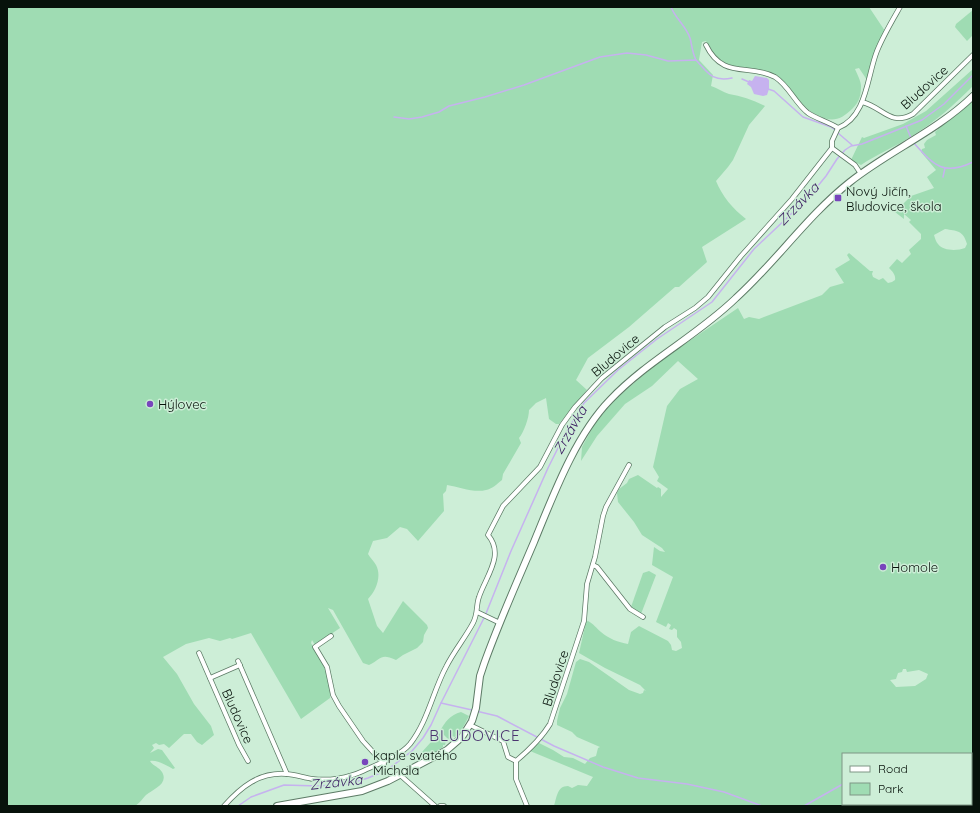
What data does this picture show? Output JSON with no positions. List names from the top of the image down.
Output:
{
  "streets": {
    "street": ["Bludovice"]
  },
  "districts": ["BLUDOVICE"],
  "water": ["Zrzávka"],
  "places": {
    "transit": ["Nový Jičín, Bludovice, škola"],
    "other": ["Hýlovec", "Homole", "kaple svatého Michala"]
  },
  "legend": ["Road", "Park"]
}
